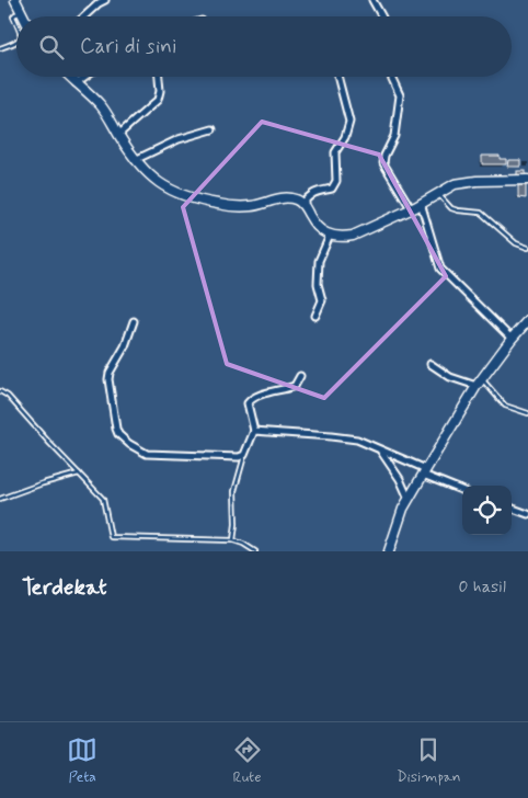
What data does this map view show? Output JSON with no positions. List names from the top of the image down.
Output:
{
  "page": {
    "search": "Cari di sini",
    "heading": ["Terdekat", "0 hasil"],
    "nav": ["Peta", "Rute", "Disimpan"]
  }
}
